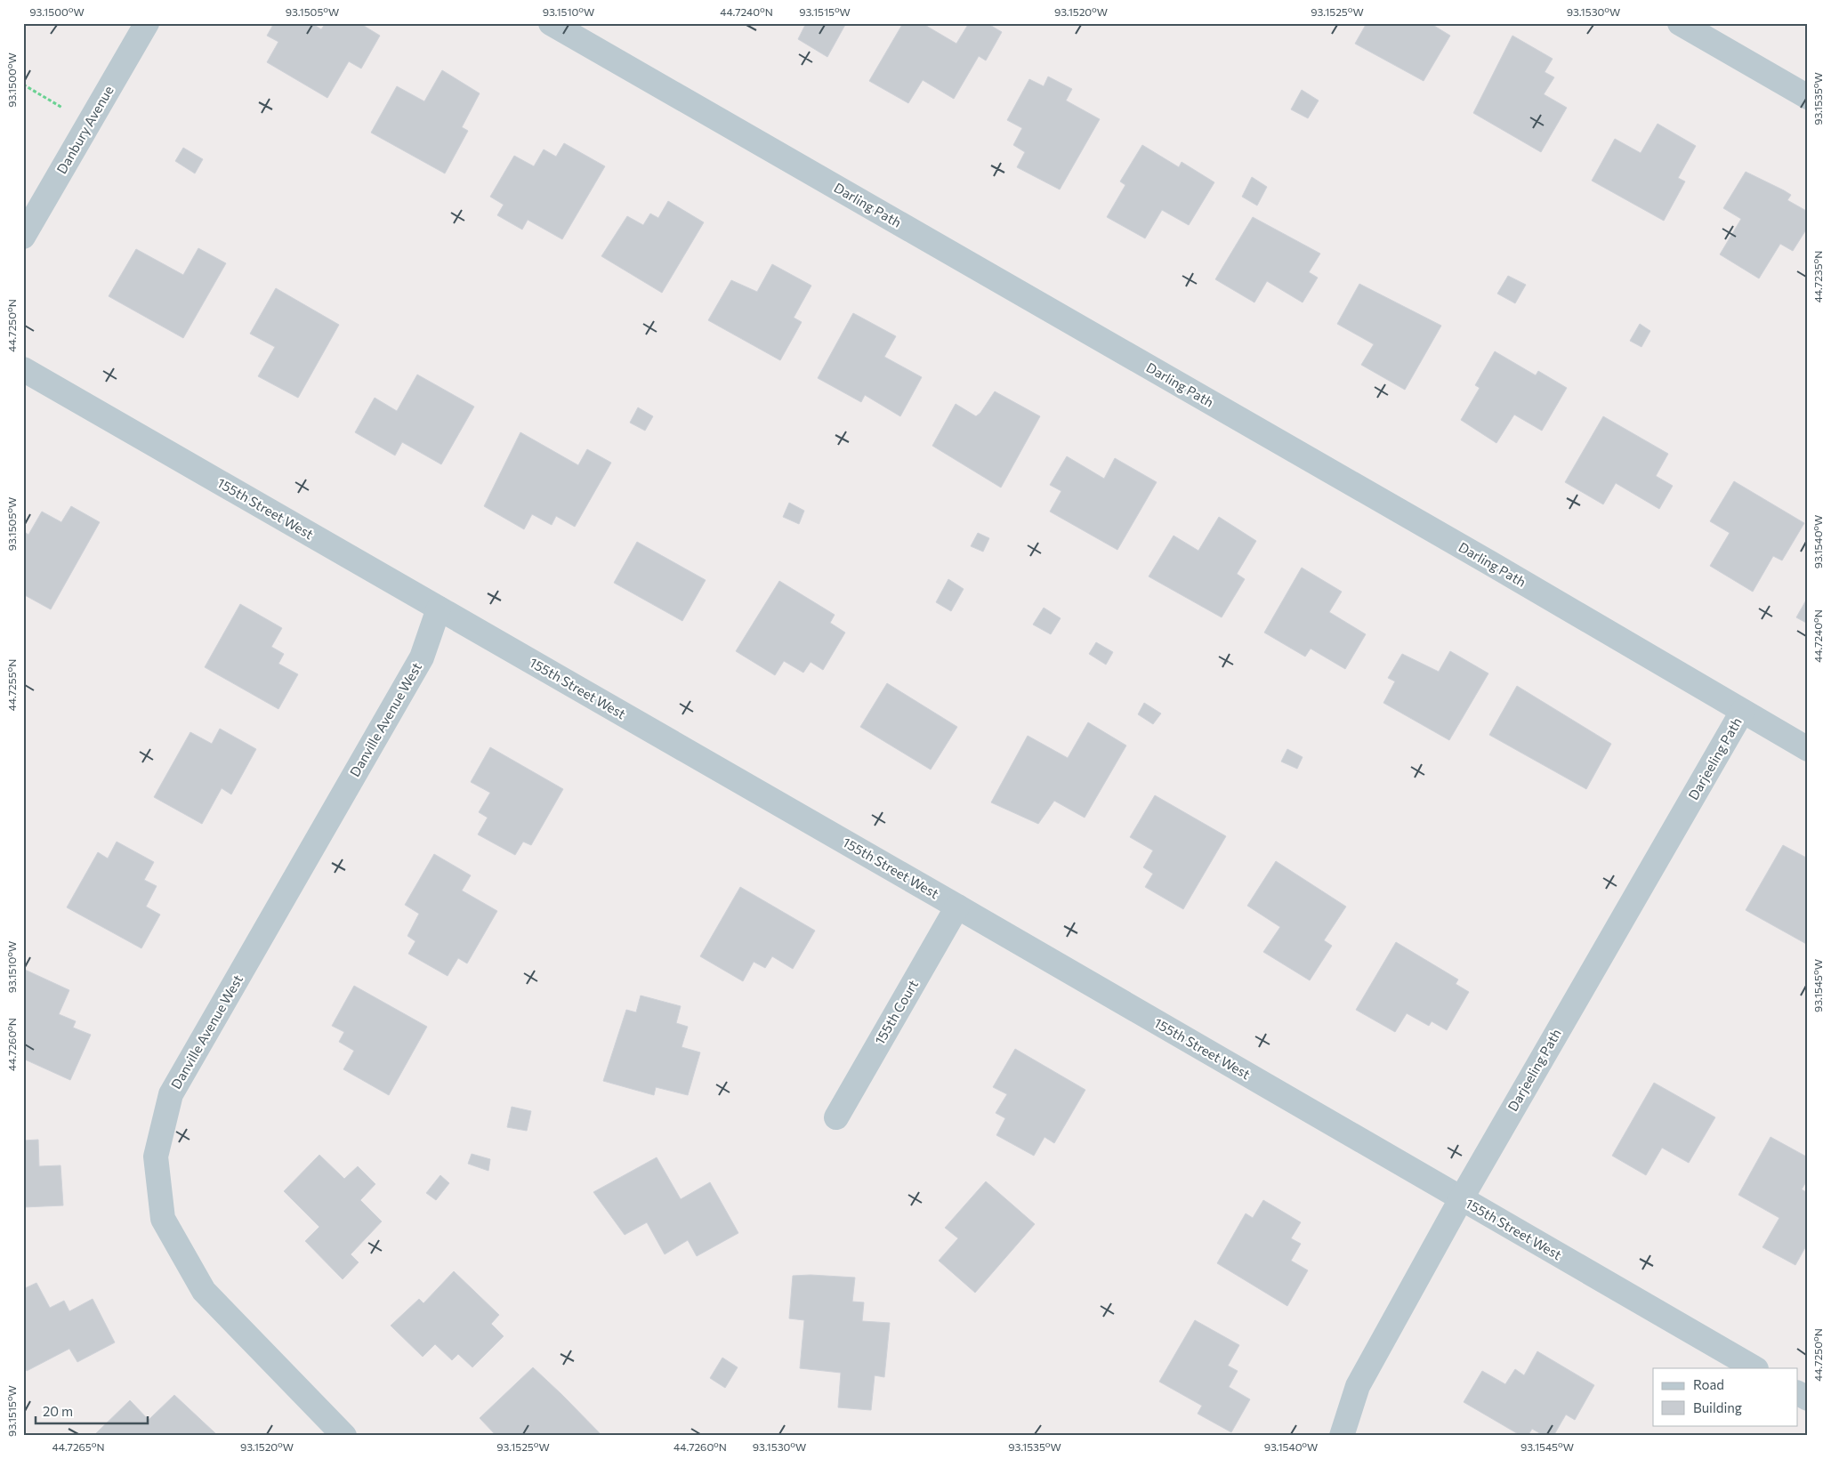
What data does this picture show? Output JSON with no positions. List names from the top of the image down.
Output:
{
  "streets": {
    "street": [
      "Danbury Avenue",
      "Darling Path",
      "155th Street West",
      "Danville Avenue West",
      "Darjeeling Path",
      "155th Court"
    ]
  },
  "crossings": [
    ["Darling Path", "Darjeeling Path"],
    ["155th Street West", "Danville Avenue West"],
    ["155th Street West", "Darjeeling Path"],
    ["155th Street West", "155th Court"]
  ],
  "legend": ["Road", "Building"],
  "scale_bar": "20 m",
  "coordinates": [
    "93.1500°W",
    "93.1505°W",
    "93.1510°W",
    "44.7240°N",
    "93.1515°W",
    "93.1520°W",
    "93.1525°W",
    "93.1530°W",
    "93.1535°W",
    "44.7235°N",
    "44.7250°N",
    "93.1540°W",
    "44.7255°N",
    "93.1545°W",
    "44.7260°N",
    "44.7265°N"
  ]
}
